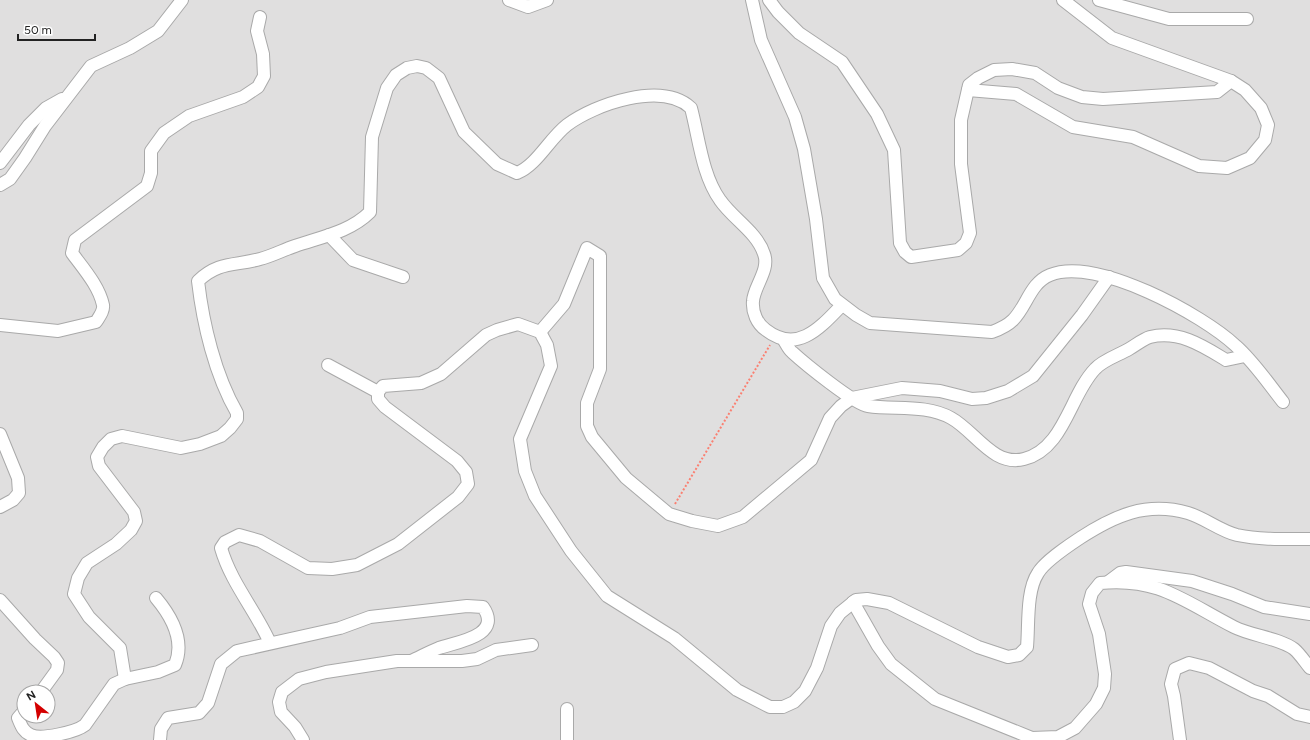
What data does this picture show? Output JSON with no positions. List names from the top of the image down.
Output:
{
  "scale_bar": "50 m",
  "north": "top left"
}
